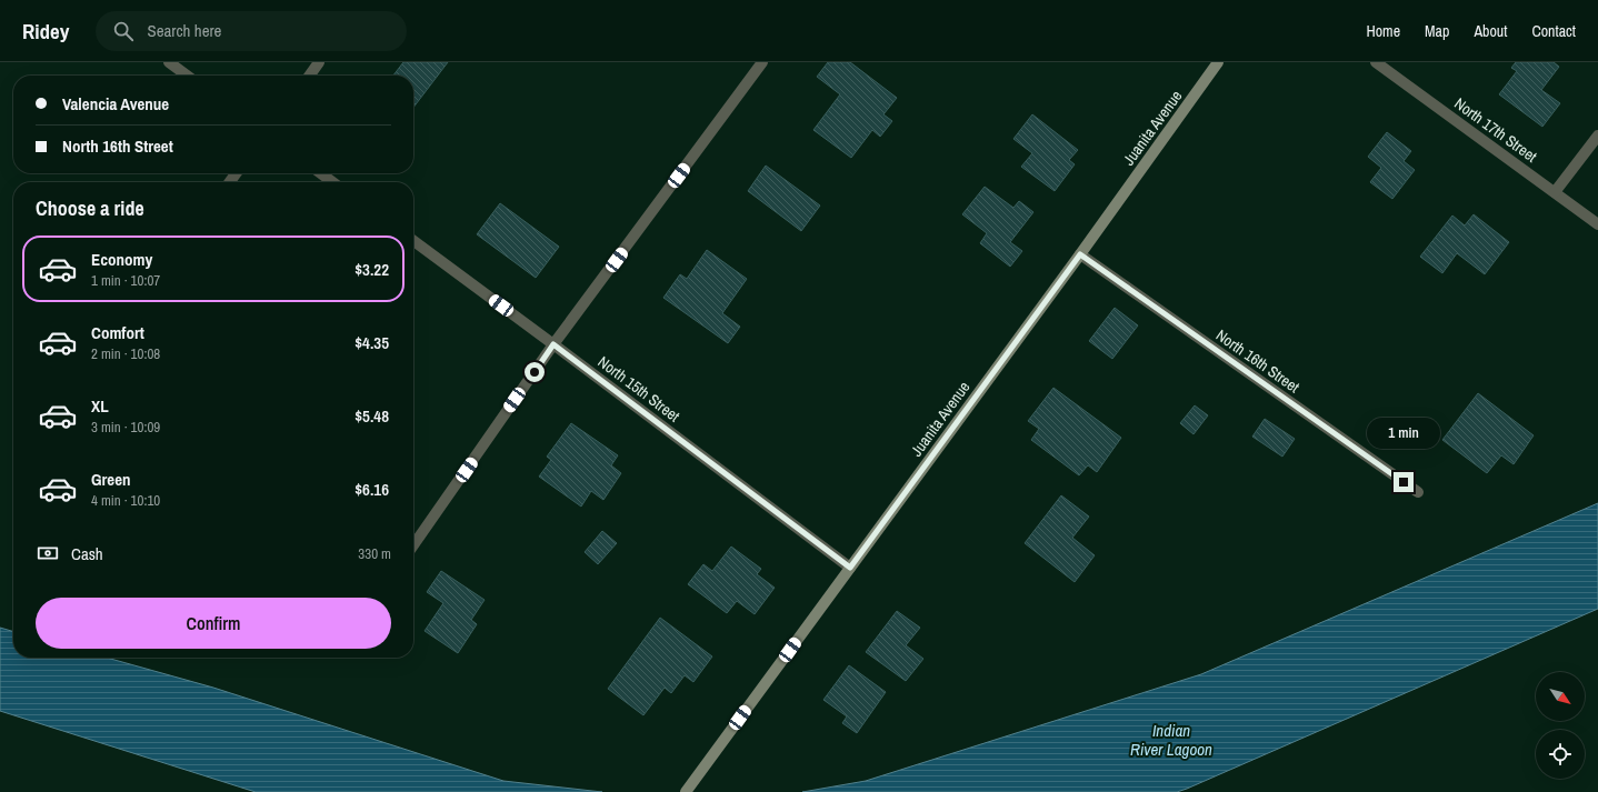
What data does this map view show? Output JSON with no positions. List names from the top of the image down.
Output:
{
  "streets": {
    "street": [
      "Juanita Avenue",
      "North 17th Street",
      "North 16th Street",
      "North 15th Street"
    ]
  },
  "crossings": [
    ["Juanita Avenue", "North 16th Street"],
    ["Juanita Avenue", "North 15th Street"]
  ],
  "water": ["Indian River Lagoon"],
  "north": "bottom right",
  "page": {
    "header": "Ridey",
    "search": "Search here",
    "nav": [
      "Home",
      "Map",
      "About",
      "Contact"
    ],
    "banner": ["Valencia Avenue", "North 16th Street"],
    "heading": "Choose a ride",
    "list": [
      {
        "name": "Economy",
        "note": "1 min · 10:07",
        "value": "$3.22"
      },
      {
        "name": "Comfort",
        "note": "2 min · 10:08",
        "value": "$4.35"
      },
      {
        "name": "XL",
        "note": "3 min · 10:09",
        "value": "$5.48"
      },
      {
        "name": "Green",
        "note": "4 min · 10:10",
        "value": "$6.16"
      }
    ],
    "bubble": "1 min",
    "pay": ["Cash", "330 m"],
    "buttons": "Confirm"
  }
}
